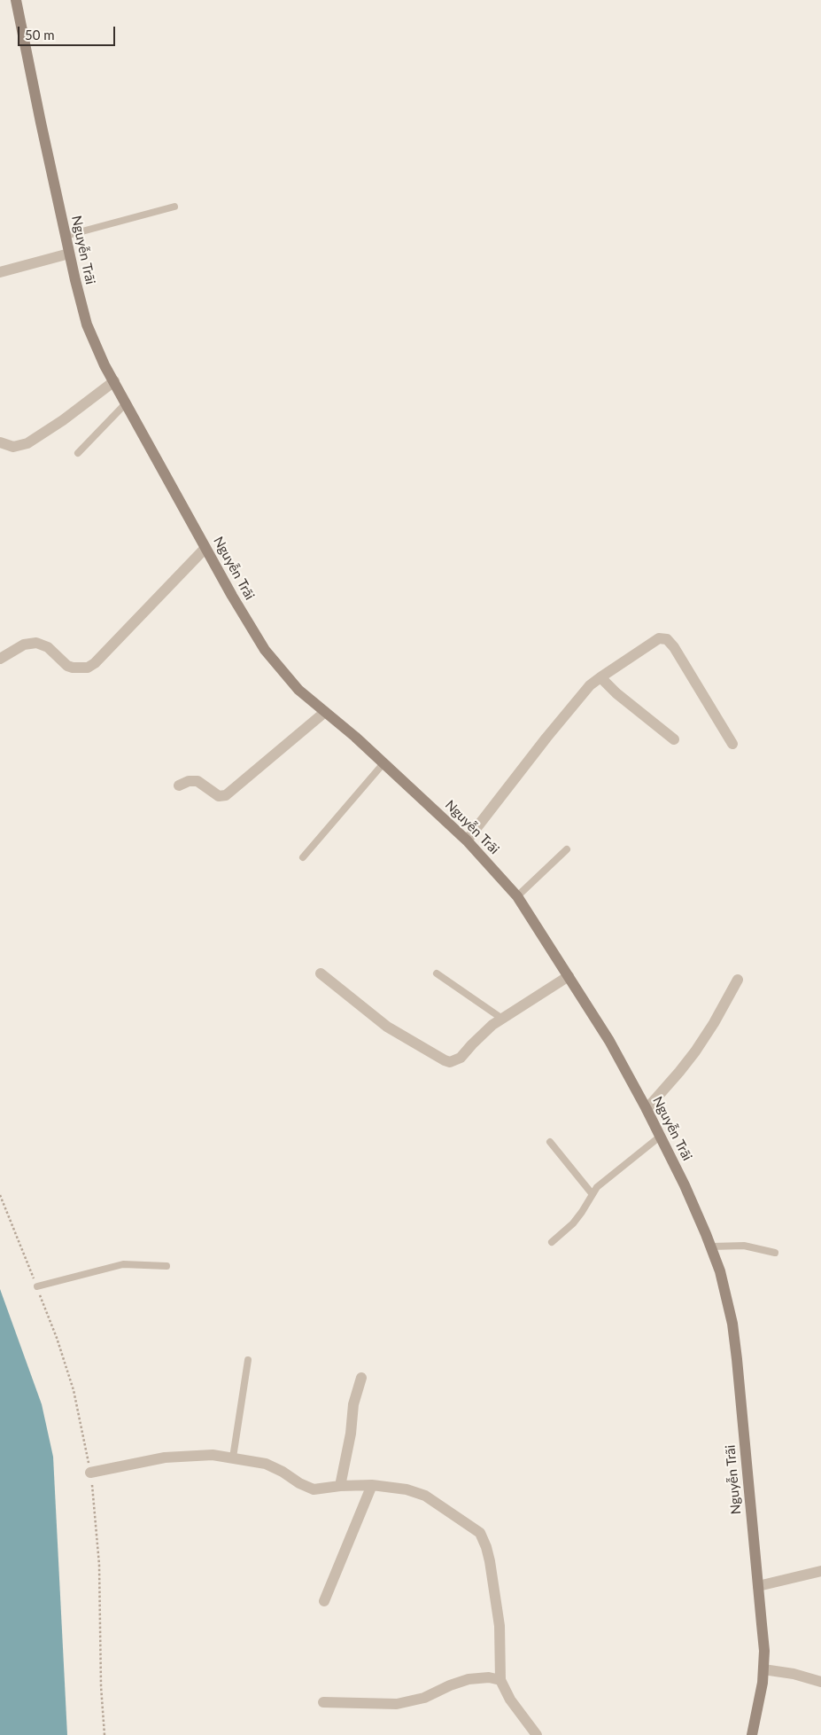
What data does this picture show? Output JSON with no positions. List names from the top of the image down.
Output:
{
  "streets": {
    "main road": ["Nguyễn Trãi"]
  },
  "scale_bar": "50 m"
}
